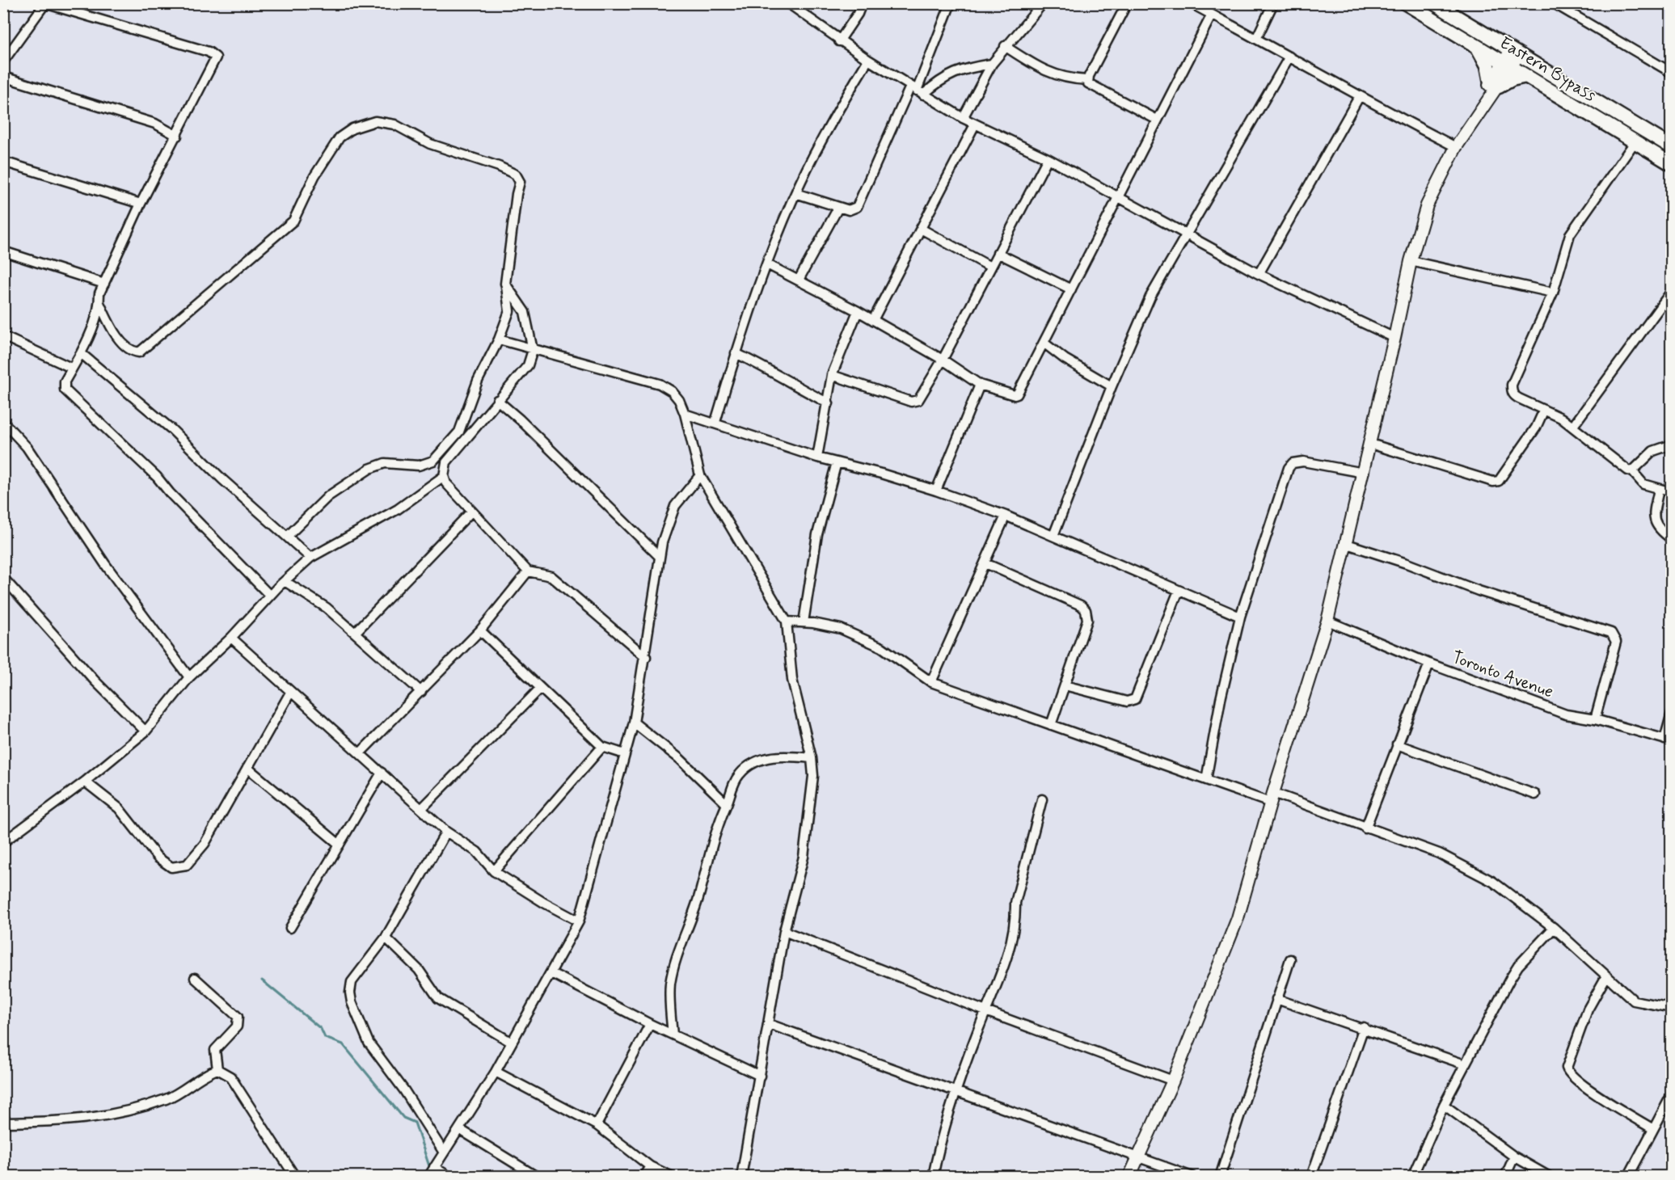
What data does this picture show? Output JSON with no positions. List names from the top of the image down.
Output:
{
  "streets": {
    "main road": ["Eastern Bypass"],
    "street": ["Toronto Avenue"]
  }
}
